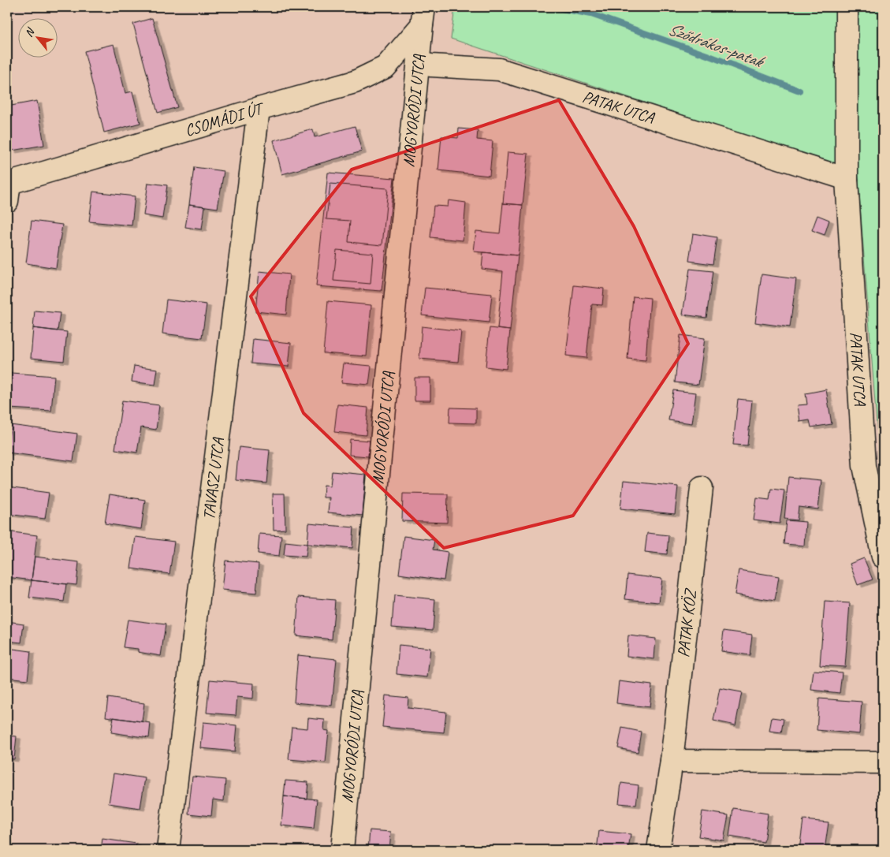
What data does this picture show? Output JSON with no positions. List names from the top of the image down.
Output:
{
  "streets": {
    "street": [
      "PATAK UTCA",
      "MOGYORÓDI UTCA",
      "CSOMÁDI ÚT",
      "TAVASZ UTCA",
      "PATAK KÖZ"
    ]
  },
  "crossings": [
    ["PATAK UTCA", "MOGYORÓDI UTCA"],
    ["PATAK UTCA", "CSOMÁDI ÚT"],
    ["MOGYORÓDI UTCA", "CSOMÁDI ÚT"],
    ["CSOMÁDI ÚT", "TAVASZ UTCA"]
  ],
  "water": ["Sződrákos-patak"],
  "north": "top left"
}
